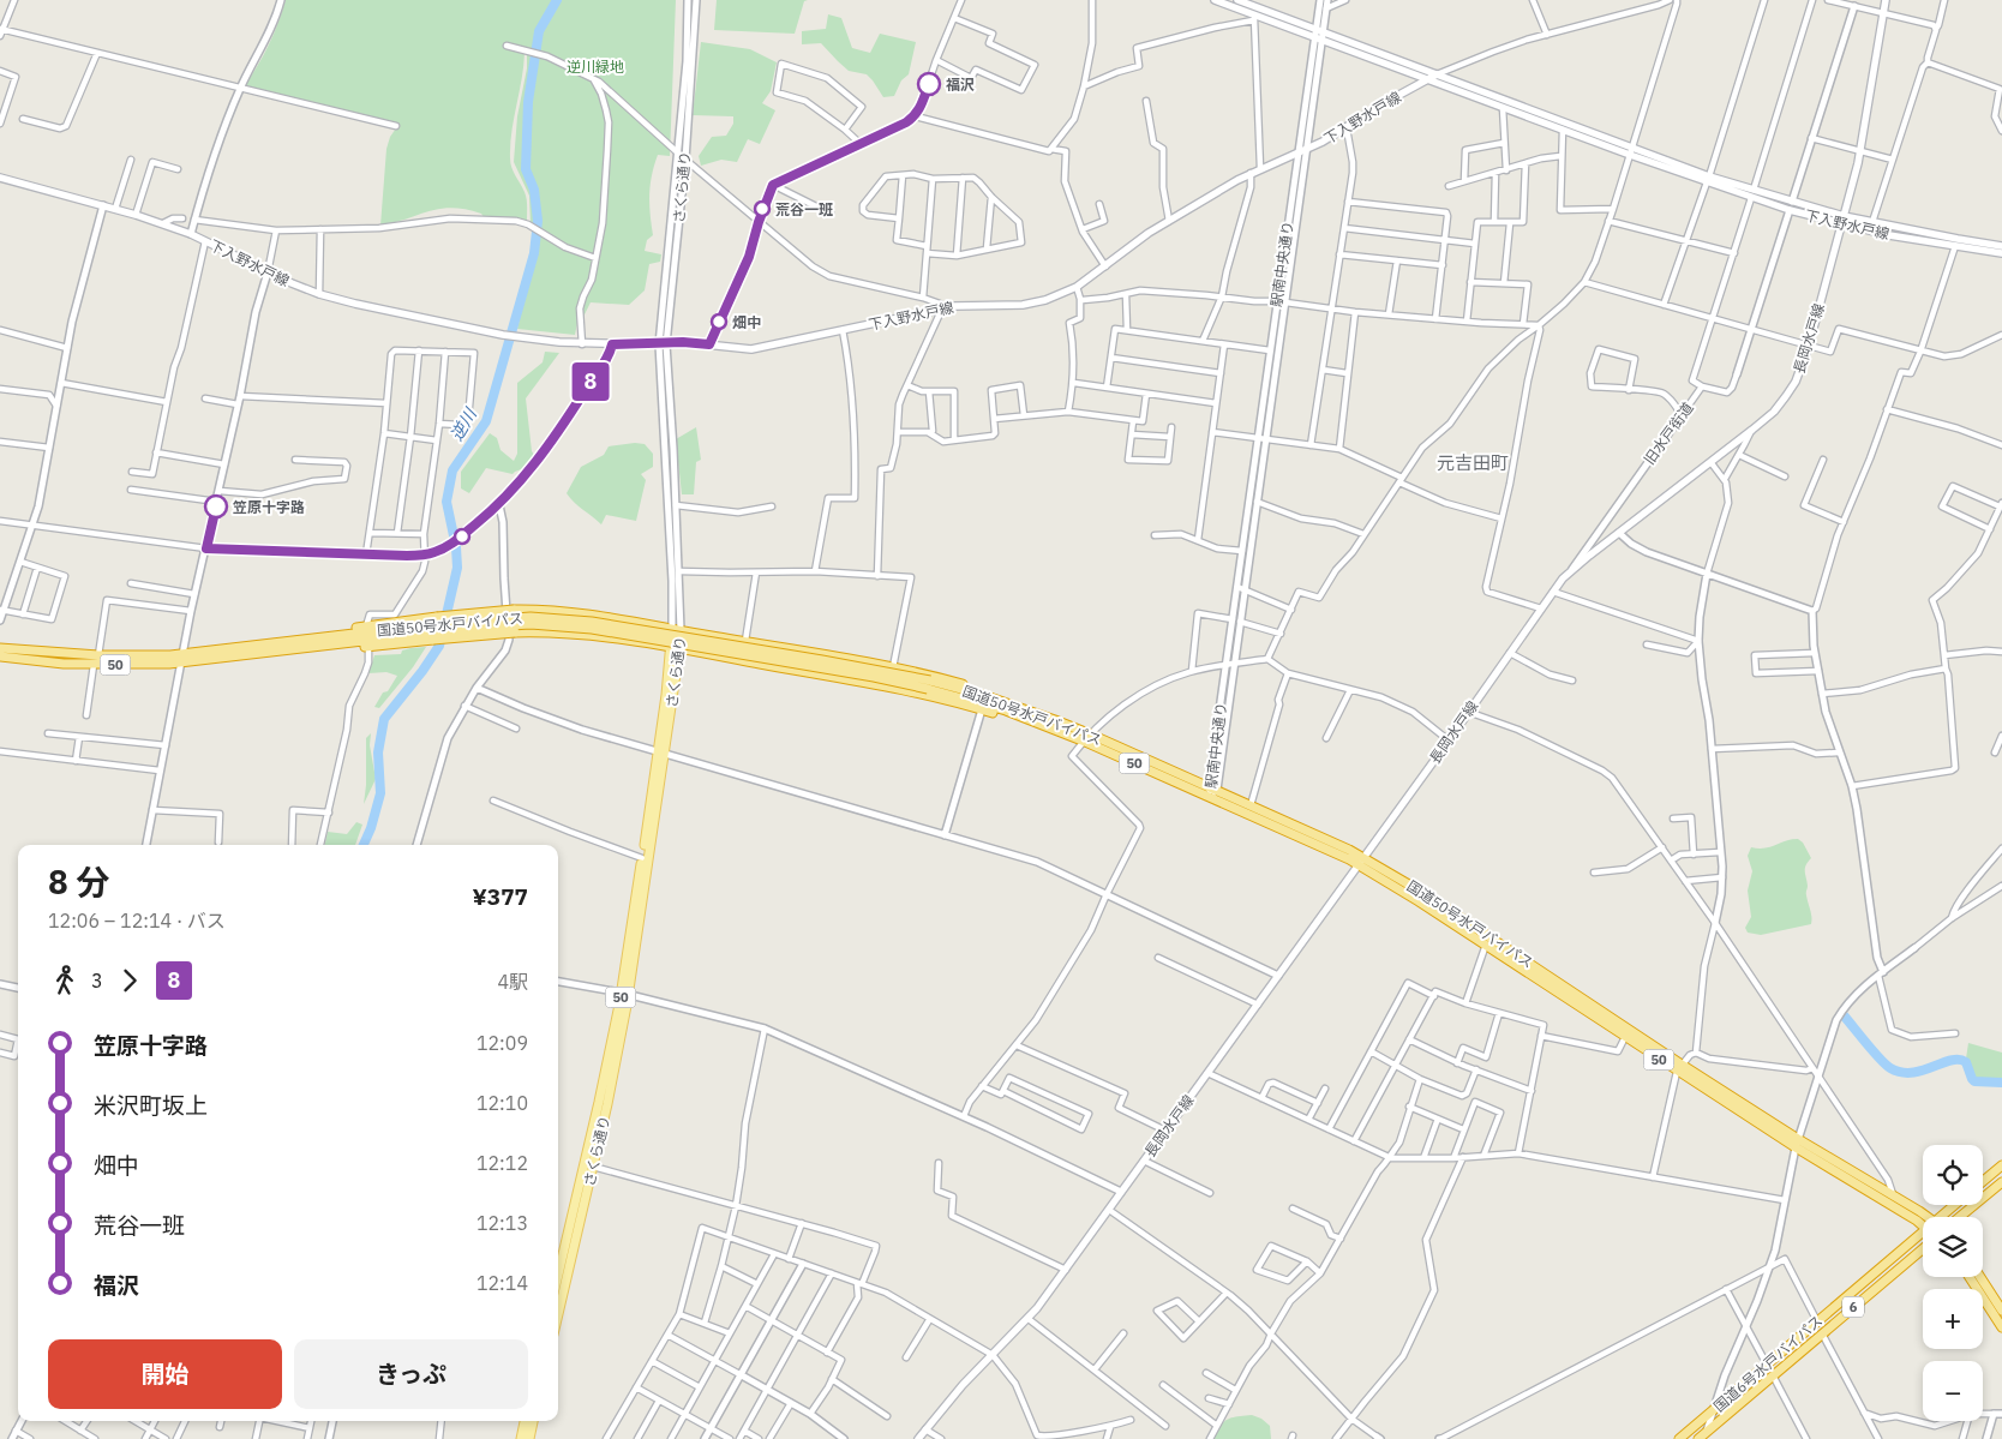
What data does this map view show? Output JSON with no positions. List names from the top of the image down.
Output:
{
  "streets": {
    "highway": [
      "国道50号水戸バイパス",
      "50",
      "6",
      "国道6号水戸バイパス"
    ],
    "main road": ["下入野水戸線", "さくら通り", "長岡水戸線"],
    "street": ["駅南中央通り", "旧水戸街道"]
  },
  "crossings": [
    ["下入野水戸線", "さくら通り"],
    ["下入野水戸線", "駅南中央通り"],
    ["下入野水戸線", "長岡水戸線"],
    ["下入野水戸線", "旧水戸街道"],
    ["駅南中央通り", "国道50号水戸バイパス"],
    ["長岡水戸線", "旧水戸街道"],
    ["長岡水戸線", "国道50号水戸バイパス"]
  ],
  "districts": ["元吉田町"],
  "water": ["逆川"],
  "parks": ["逆川緑地"],
  "places": [
    "福沢",
    "荒谷一班",
    "畑中",
    "笠原十字路"
  ],
  "lines": ["bus line 8"],
  "page": {
    "on_map": "8",
    "heading": ["8 分", "12:06 – 12:14 · バス", "¥377"],
    "legs": ["3", "8", "4駅"],
    "list": [
      {
        "name": "笠原十字路",
        "value": "12:09"
      },
      {
        "name": "米沢町坂上",
        "value": "12:10"
      },
      {
        "name": "畑中",
        "value": "12:12"
      },
      {
        "name": "荒谷一班",
        "value": "12:13"
      },
      {
        "name": "福沢",
        "value": "12:14"
      }
    ],
    "map_buttons": ["+", "−"],
    "buttons": ["開始", "きっぷ"]
  }
}
